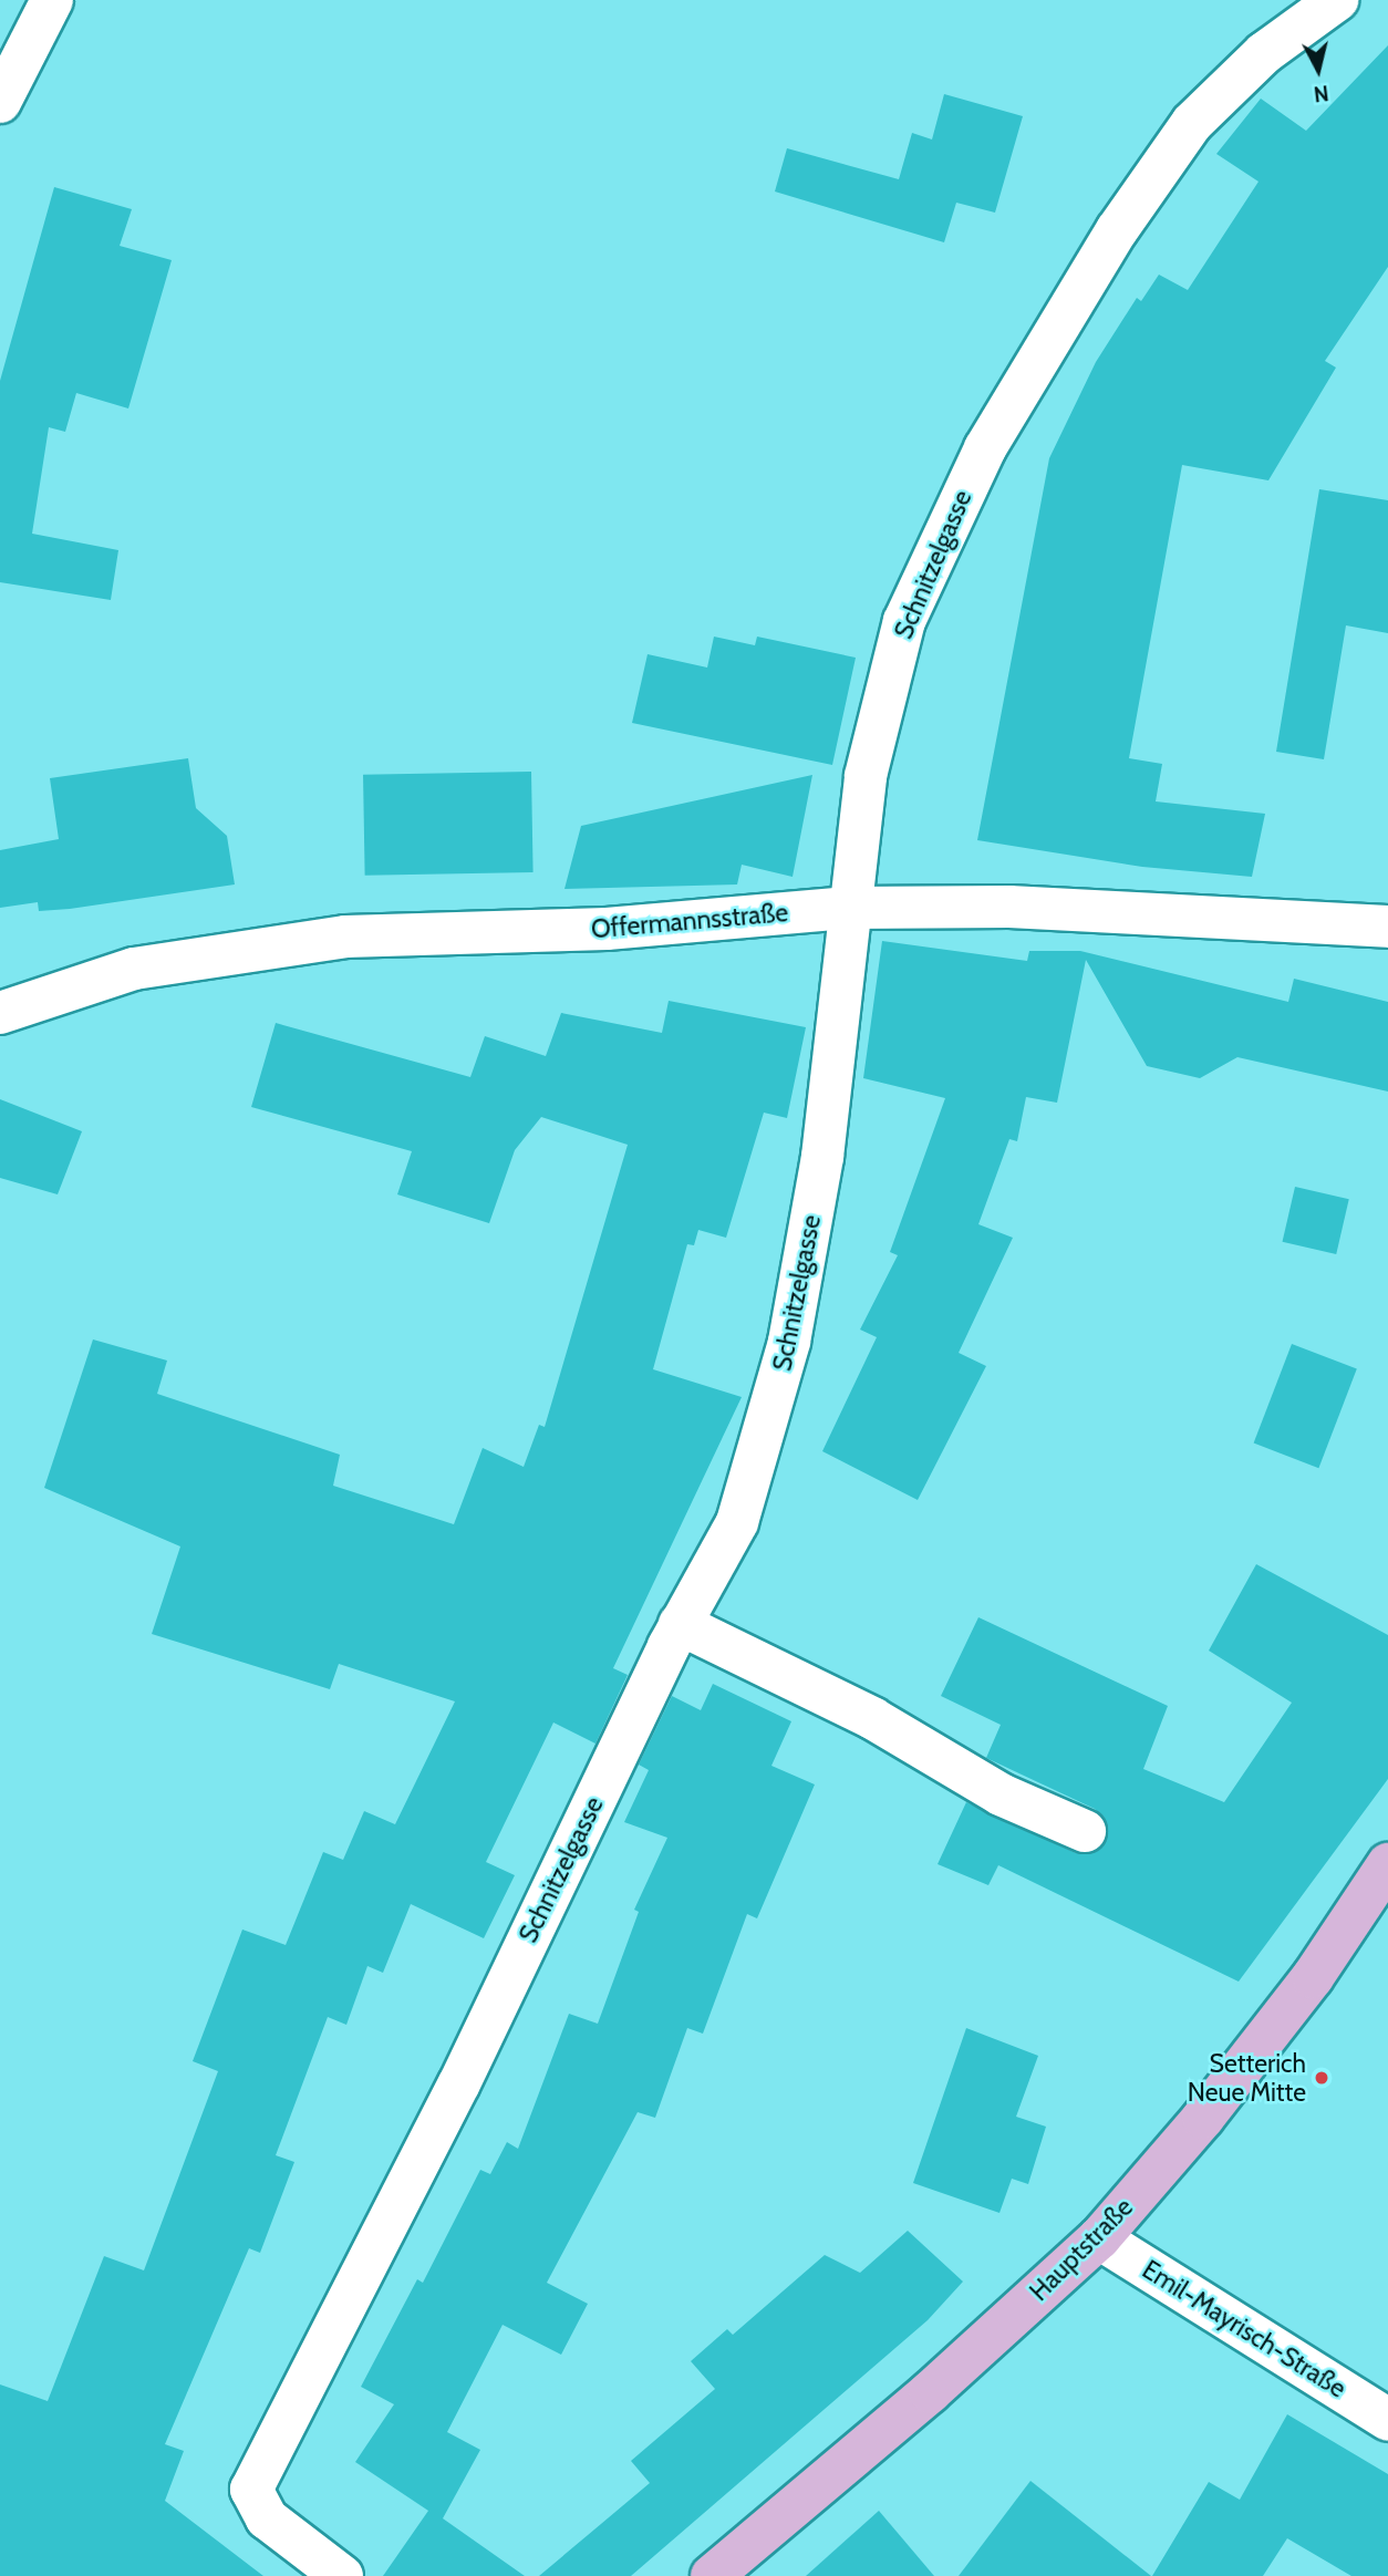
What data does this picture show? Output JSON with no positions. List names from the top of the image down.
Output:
{
  "streets": {
    "main road": ["Hauptstraße"],
    "street": ["Schnitzelgasse", "Offermannsstraße", "Emil-Mayrisch-Straße"]
  },
  "crossings": [
    ["Schnitzelgasse", "Offermannsstraße"],
    ["Hauptstraße", "Emil-Mayrisch-Straße"]
  ],
  "places": ["Setterich Neue Mitte"],
  "north": "bottom"
}
